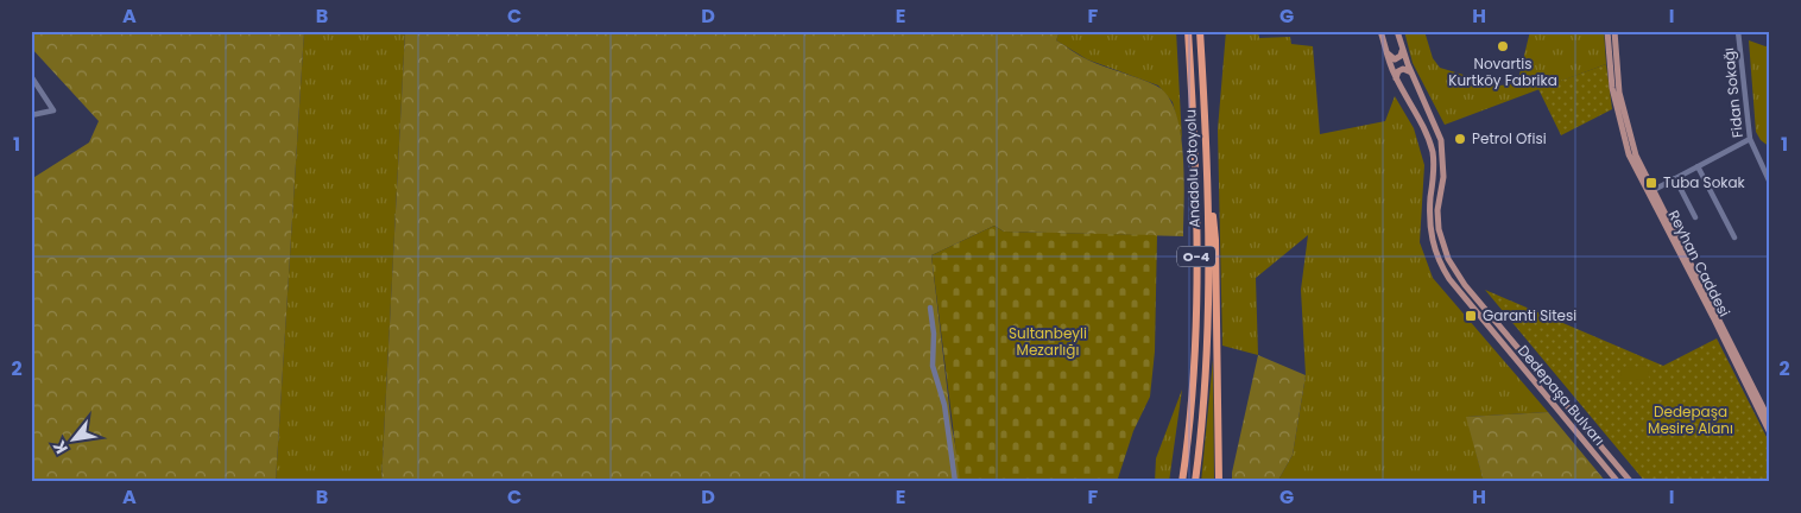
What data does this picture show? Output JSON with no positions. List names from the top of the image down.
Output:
{
  "streets": {
    "highway": ["Anadolu Otoyolu", "O-4"],
    "main road": ["Reyhan Caddesi", "Dedepaşa Bulvarı"],
    "street": ["Fidan Sokağı"]
  },
  "parks": ["Sultanbeyli Mezarlığı", "Dedepaşa Mesire Alanı"],
  "places": {
    "other": ["Novartis Kurtköy Fabrika", "Petrol Ofisi"],
    "transit": ["Tuba Sokak", "Garanti Sitesi"]
  },
  "north": "bottom left",
  "grid": {
    "columns": [
      "A",
      "B",
      "C",
      "D",
      "E",
      "F",
      "G",
      "H",
      "I"
    ],
    "rows": ["1", "2"]
  }
}
